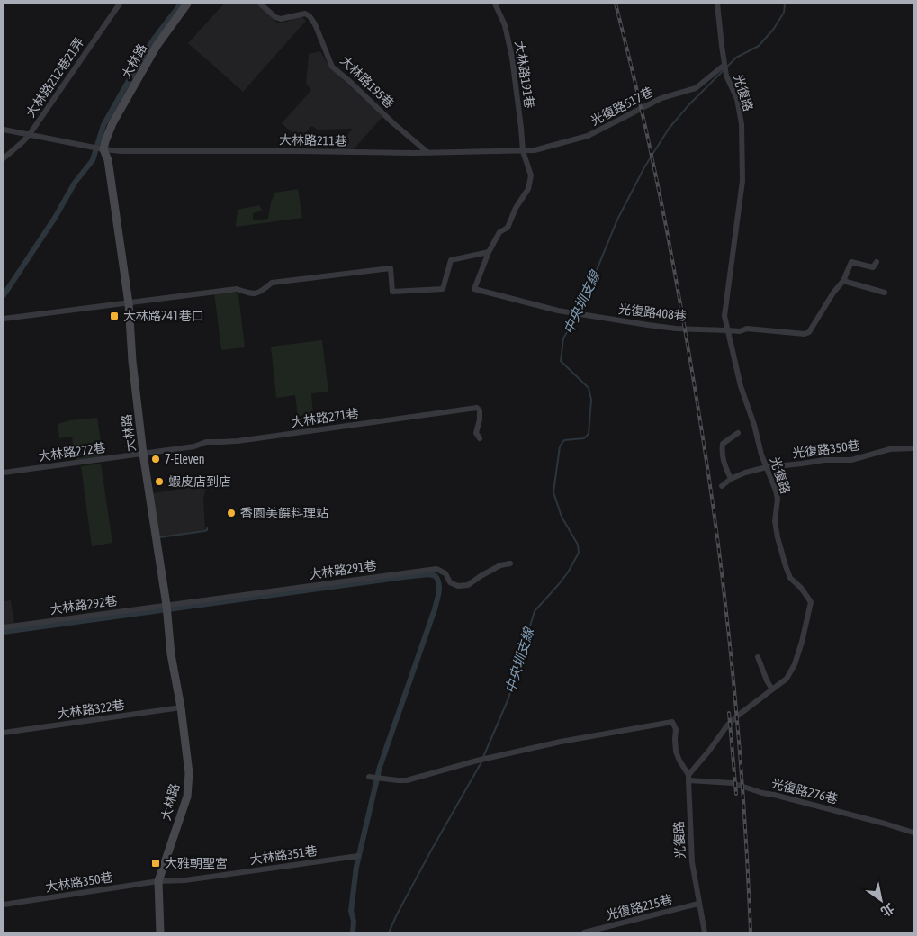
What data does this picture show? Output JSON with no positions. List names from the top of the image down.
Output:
{
  "streets": {
    "street": [
      "大林路",
      "大林路191巷",
      "大林路212巷21弄",
      "大林路195巷",
      "光復路",
      "光復路517巷",
      "大林路211巷",
      "光復路408巷",
      "大林路271巷",
      "光復路350巷",
      "大林路272巷",
      "大林路291巷",
      "大林路292巷",
      "大林路322巷",
      "光復路276巷",
      "大林路351巷",
      "大林路350巷",
      "光復路215巷"
    ]
  },
  "crossings": [
    ["大林路", "大林路211巷"],
    ["大林路", "大林路271巷"],
    ["大林路", "大林路272巷"],
    ["大林路", "大林路291巷"],
    ["大林路", "大林路292巷"],
    ["大林路", "大林路322巷"],
    ["大林路", "大林路351巷"],
    ["大林路", "大林路350巷"],
    ["大林路191巷", "光復路517巷"],
    ["大林路191巷", "大林路211巷"],
    ["大林路191巷", "光復路408巷"],
    ["大林路212巷21弄", "大林路211巷"],
    ["大林路195巷", "大林路211巷"],
    ["光復路", "光復路517巷"],
    ["光復路", "光復路408巷"],
    ["光復路", "光復路350巷"],
    ["光復路", "光復路276巷"],
    ["光復路", "光復路215巷"],
    ["光復路517巷", "大林路211巷"],
    ["大林路271巷", "大林路272巷"],
    ["大林路291巷", "大林路292巷"],
    ["大林路351巷", "大林路350巷"]
  ],
  "water": ["中央圳支線"],
  "places": {
    "transit": ["大林路241巷口", "大雅朝聖宮"],
    "other": ["7-Eleven", "蝦皮店到店", "香園美饌料理站"]
  },
  "north": "bottom right"
}
